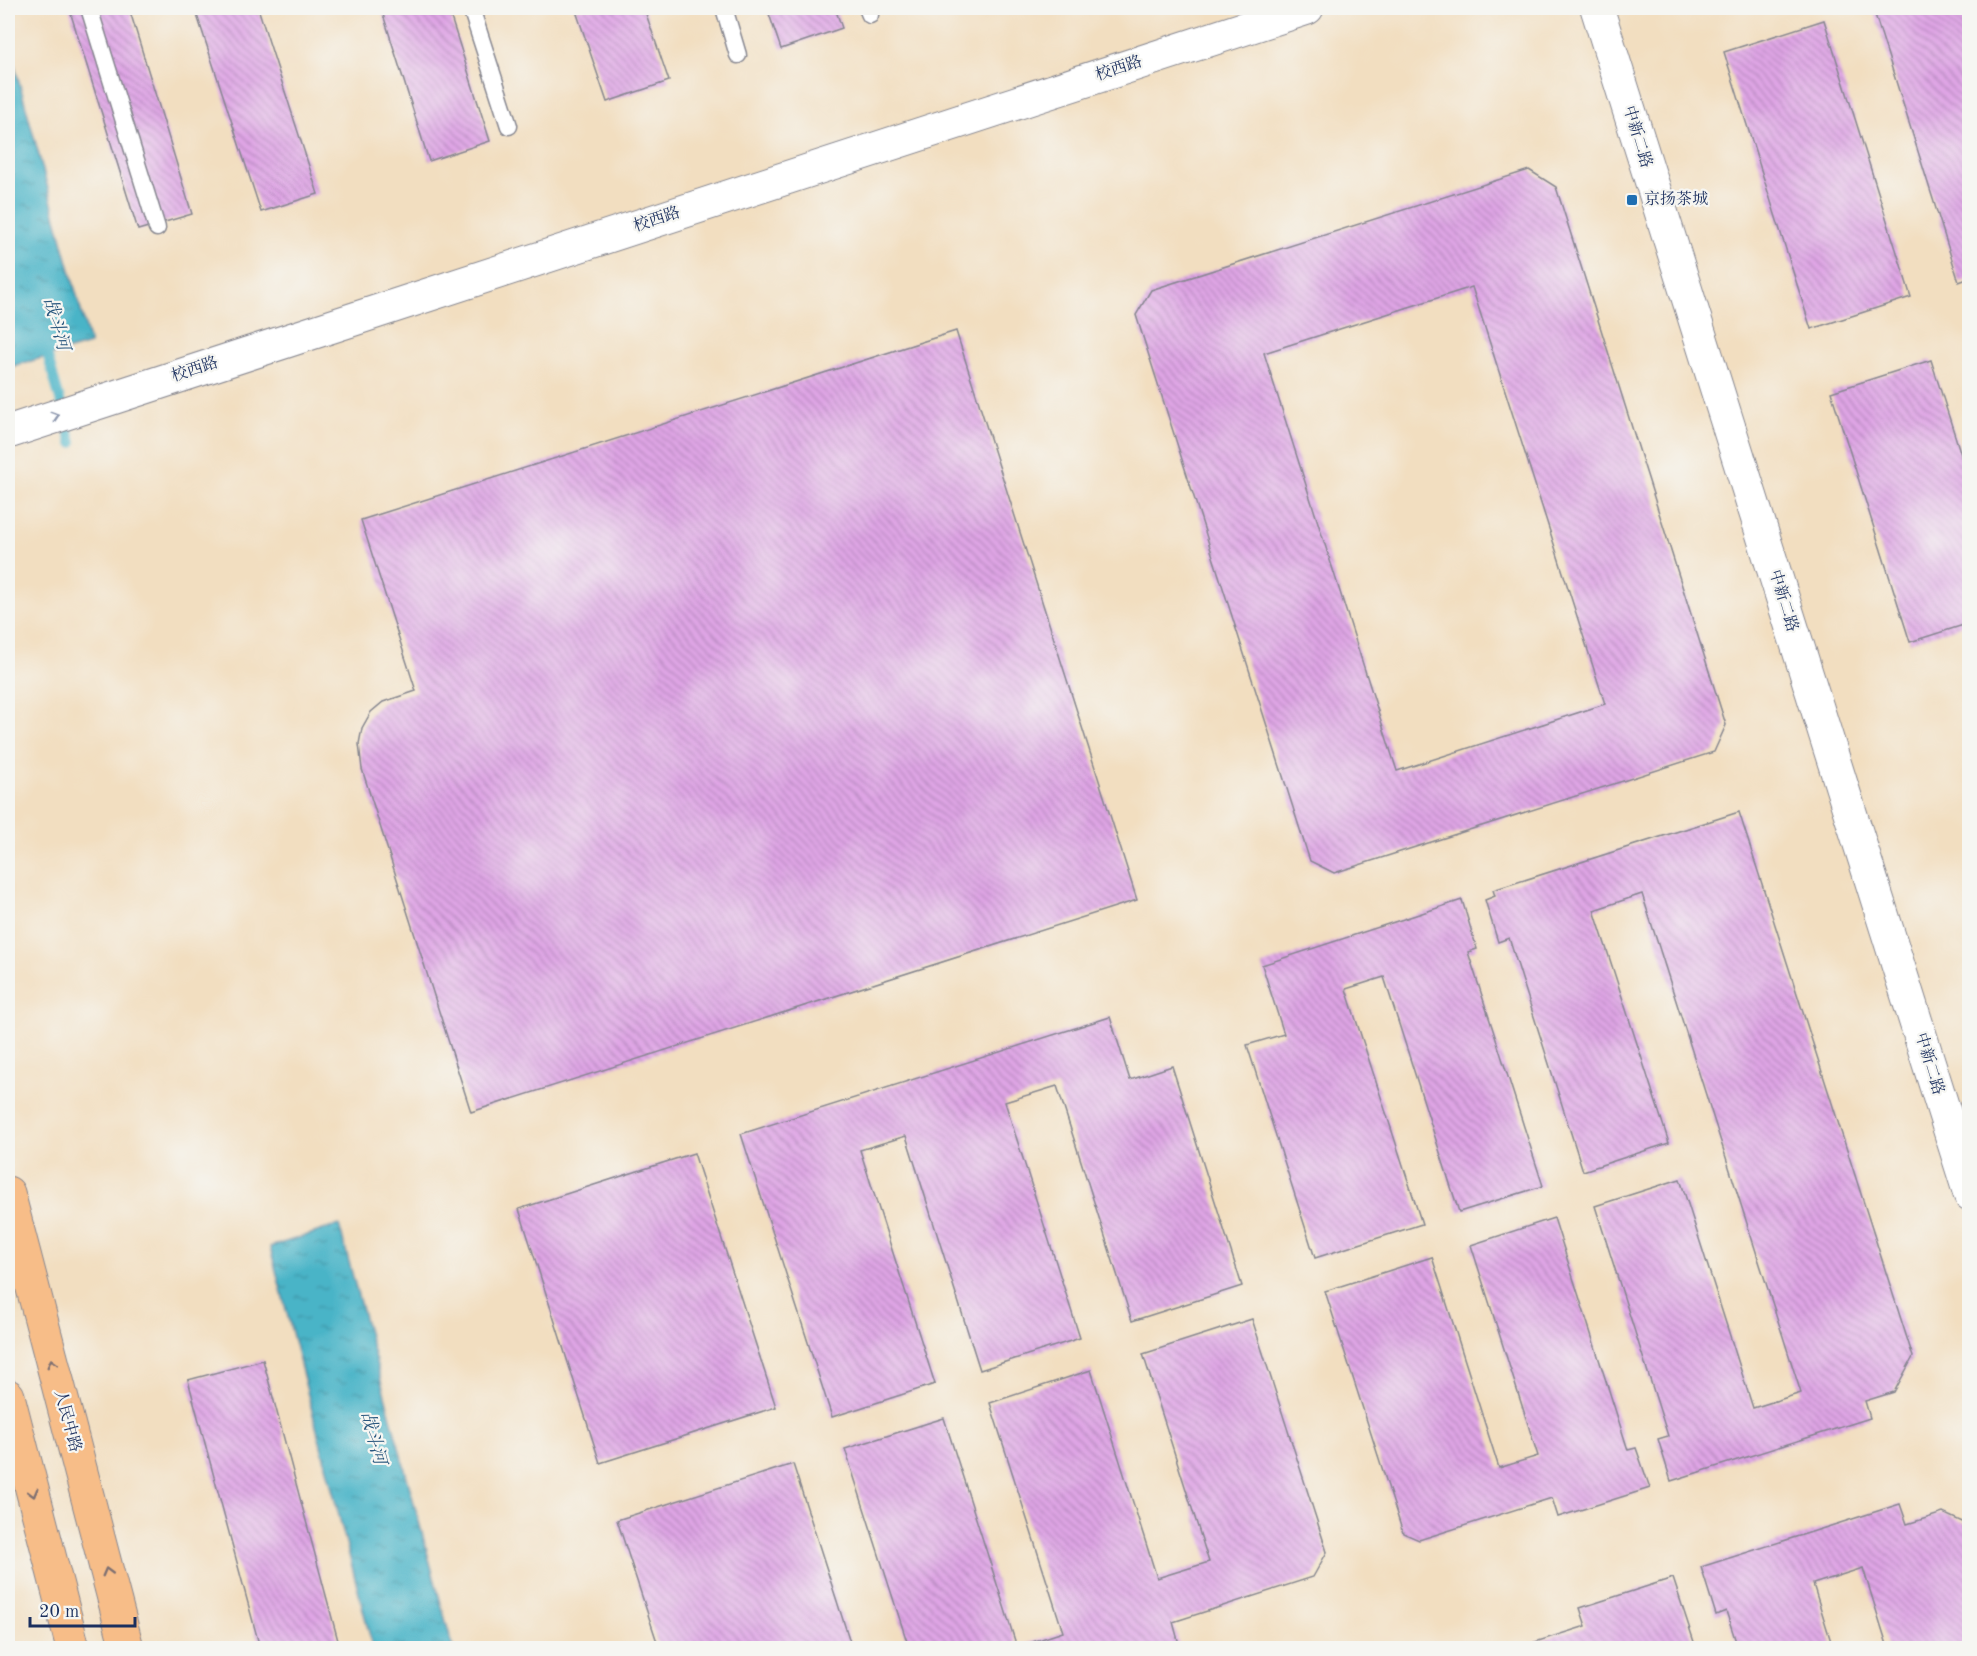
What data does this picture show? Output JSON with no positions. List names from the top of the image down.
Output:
{
  "streets": {
    "main road": ["人民中路"],
    "street": ["校西路", "中新二路"]
  },
  "one_way": ["校西路"],
  "water": ["战斗河"],
  "places": {
    "transit": ["京扬茶城"]
  },
  "scale_bar": "20 m"
}
